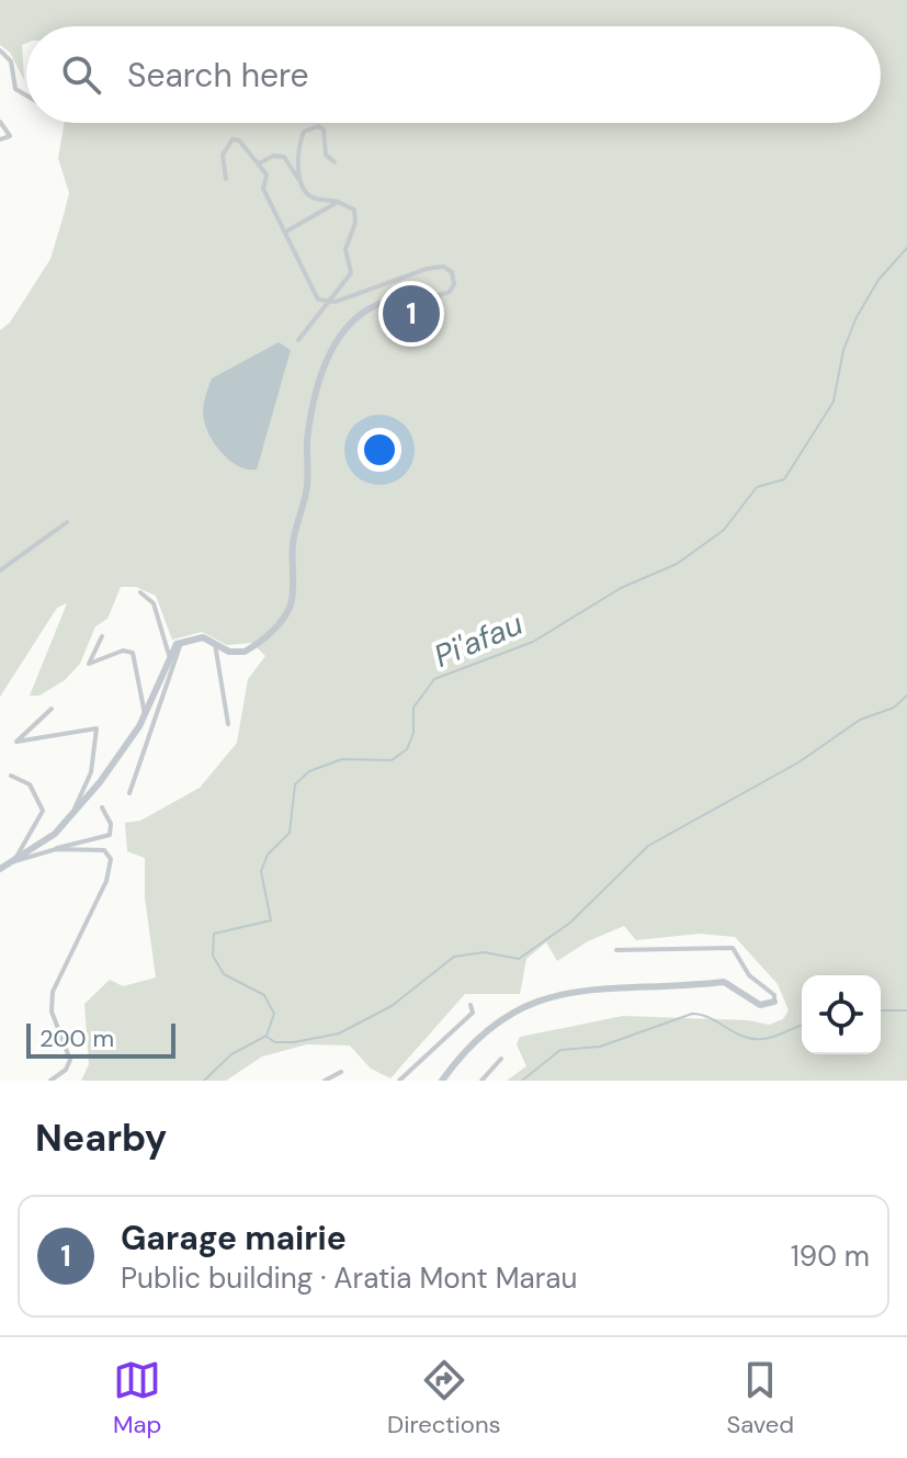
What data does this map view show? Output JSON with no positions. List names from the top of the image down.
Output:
{
  "water": ["Pi'afau"],
  "scale_bar": "200 m",
  "page": {
    "search": "Search here",
    "pins": "1",
    "scale": "200 m",
    "heading": "Nearby",
    "list": [
      {
        "mark": "1",
        "name": "Garage mairie",
        "note": "Public building · Aratia Mont Marau",
        "value": "190 m"
      }
    ],
    "nav": ["Map", "Directions", "Saved"]
  }
}
